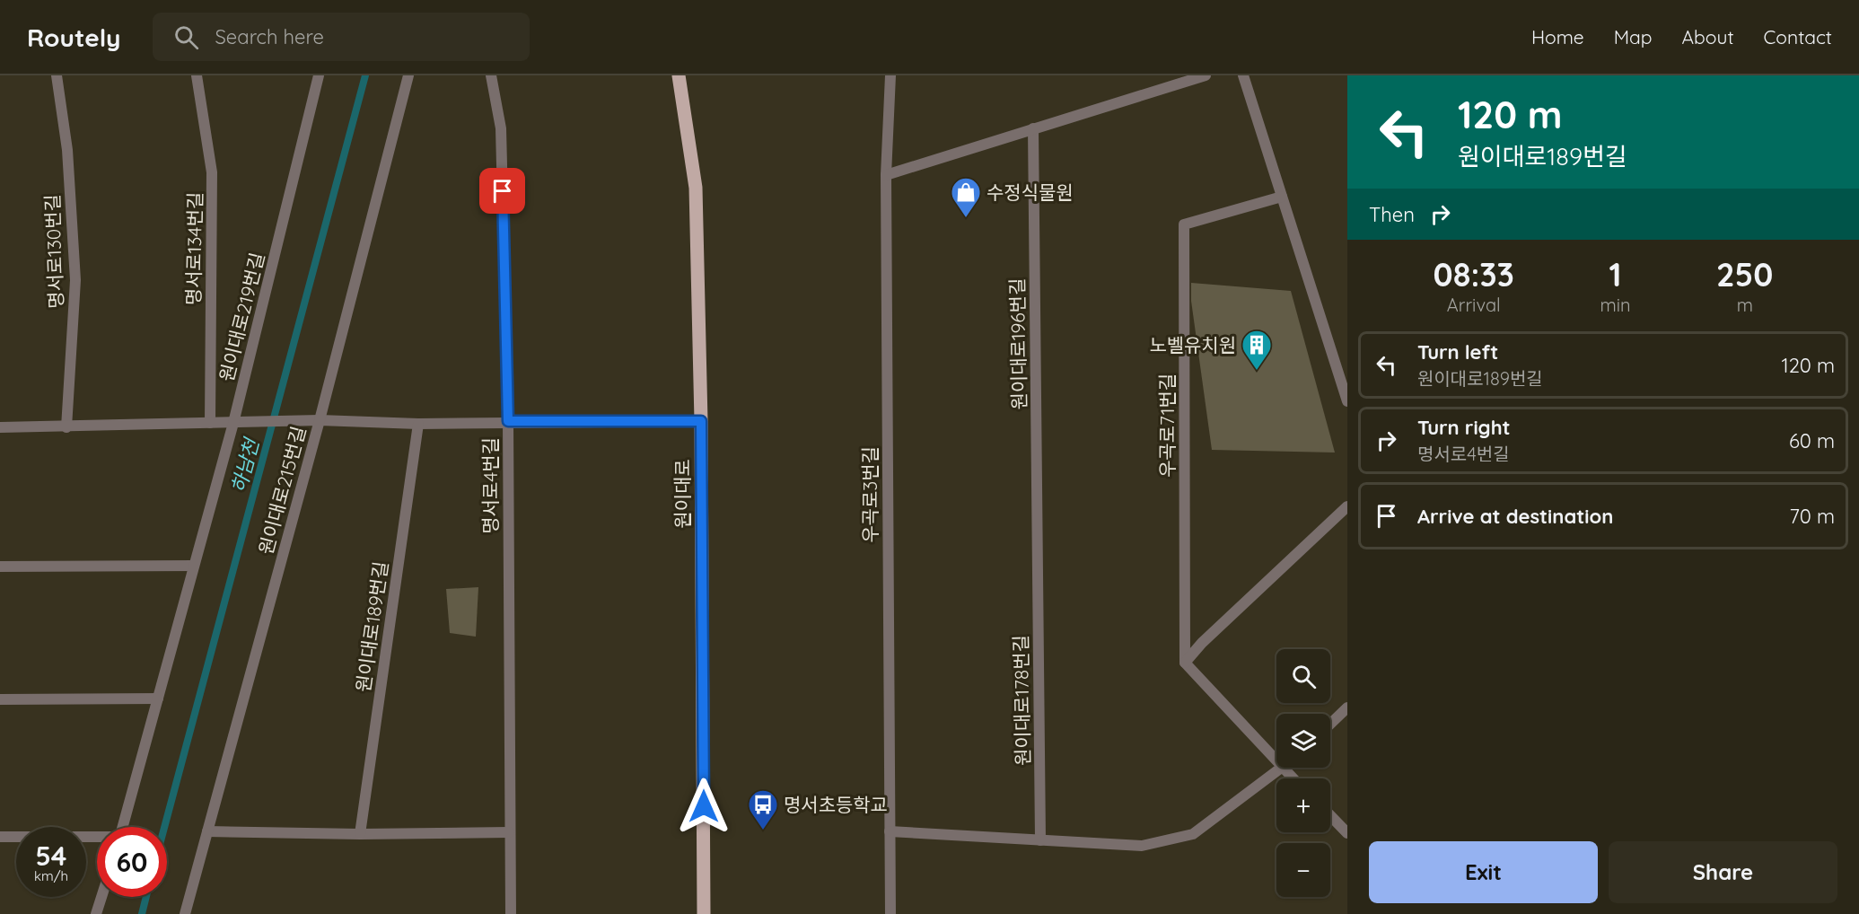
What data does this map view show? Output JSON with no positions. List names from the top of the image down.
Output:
{
  "streets": {
    "main road": ["원이대로"],
    "street": [
      "명서로134번길",
      "명서로130번길",
      "원이대로219번길",
      "원이대로196번길",
      "우곡로71번길",
      "명서로4번길",
      "원이대로215번길",
      "우곡로3번길",
      "원이대로189번길",
      "원이대로178번길"
    ]
  },
  "crossings": [
    ["원이대로196번길", "원이대로178번길"]
  ],
  "water": ["하남천"],
  "places": {
    "shop": ["수정식물원"],
    "building": ["노벨유치원"],
    "bus stop": ["명서초등학교"]
  },
  "page": {
    "header": "Routely",
    "search": "Search here",
    "nav": [
      "Home",
      "Map",
      "About",
      "Contact"
    ],
    "turn": ["120 m", "원이대로189번길"],
    "then": "Then",
    "eta": [
      "08:33",
      "Arrival",
      "1",
      "min",
      "250",
      "m"
    ],
    "list": [
      {
        "name": "Turn left",
        "note": "원이대로189번길",
        "value": "120 m"
      },
      {
        "name": "Turn right",
        "note": "명서로4번길",
        "value": "60 m"
      },
      {
        "name": "Arrive at destination",
        "value": "70 m"
      }
    ],
    "map_buttons": ["+", "−"],
    "speed": "54 km/h",
    "limit": "60",
    "buttons": ["Exit", "Share"]
  }
}
